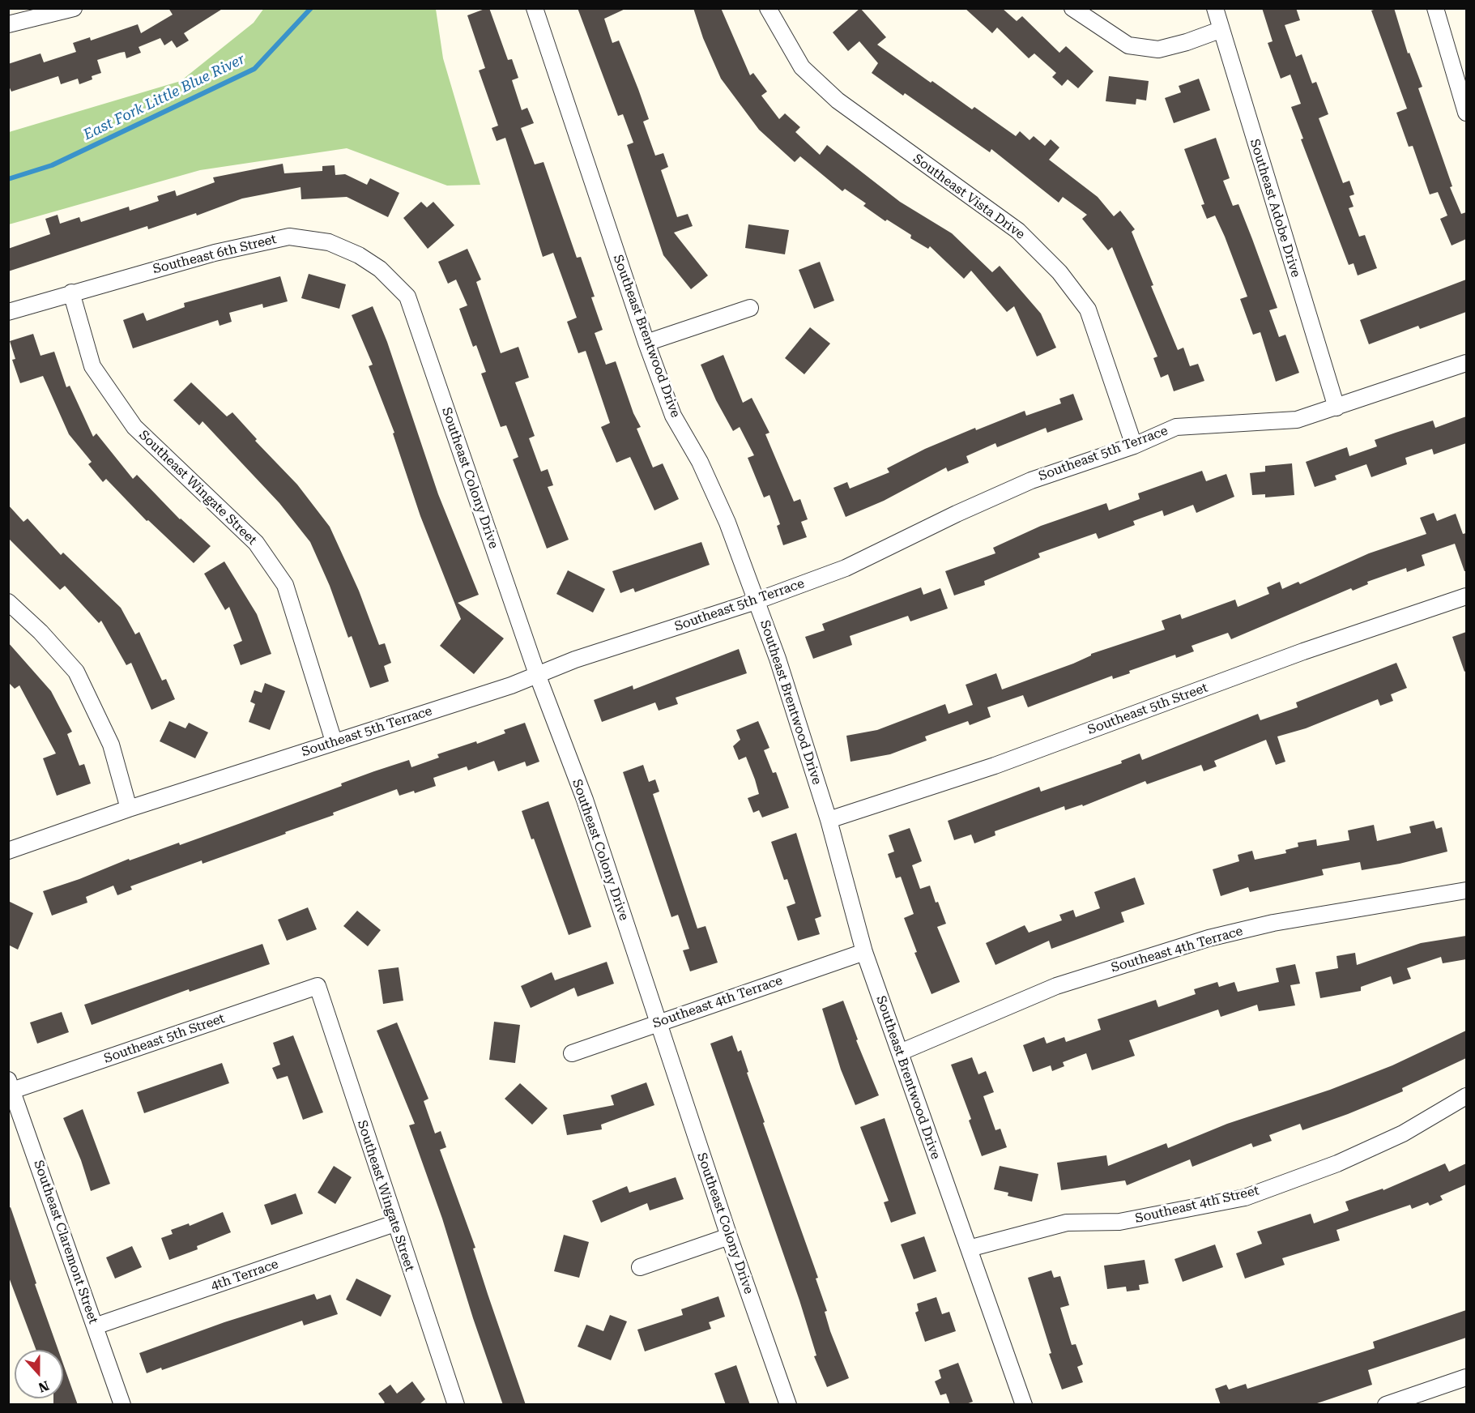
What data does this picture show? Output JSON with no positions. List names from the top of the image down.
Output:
{
  "streets": {
    "street": [
      "Southeast Vista Drive",
      "Southeast Adobe Drive",
      "Southeast 6th Street",
      "Southeast Brentwood Drive",
      "Southeast 5th Terrace",
      "Southeast Colony Drive",
      "Southeast Wingate Street",
      "Southeast 5th Street",
      "Southeast 4th Terrace",
      "Southeast 4th Street",
      "Southeast Claremont Street",
      "4th Terrace"
    ]
  },
  "crossings": [
    ["Southeast Vista Drive", "Southeast 5th Terrace"],
    ["Southeast Adobe Drive", "Southeast 5th Terrace"],
    ["Southeast 6th Street", "Southeast Colony Drive"],
    ["Southeast 6th Street", "Southeast Wingate Street"],
    ["Southeast Brentwood Drive", "Southeast 5th Terrace"],
    ["Southeast Brentwood Drive", "Southeast 5th Street"],
    ["Southeast Brentwood Drive", "Southeast 4th Terrace"],
    ["Southeast Brentwood Drive", "Southeast 4th Street"],
    ["Southeast 5th Terrace", "Southeast Colony Drive"],
    ["Southeast 5th Terrace", "Southeast Wingate Street"],
    ["Southeast Colony Drive", "Southeast 4th Terrace"],
    ["Southeast Wingate Street", "Southeast 5th Street"],
    ["Southeast Wingate Street", "4th Terrace"],
    ["Southeast 5th Street", "Southeast Claremont Street"],
    ["Southeast Claremont Street", "4th Terrace"]
  ],
  "water": ["East Fork Little Blue River"],
  "north": "bottom"
}
